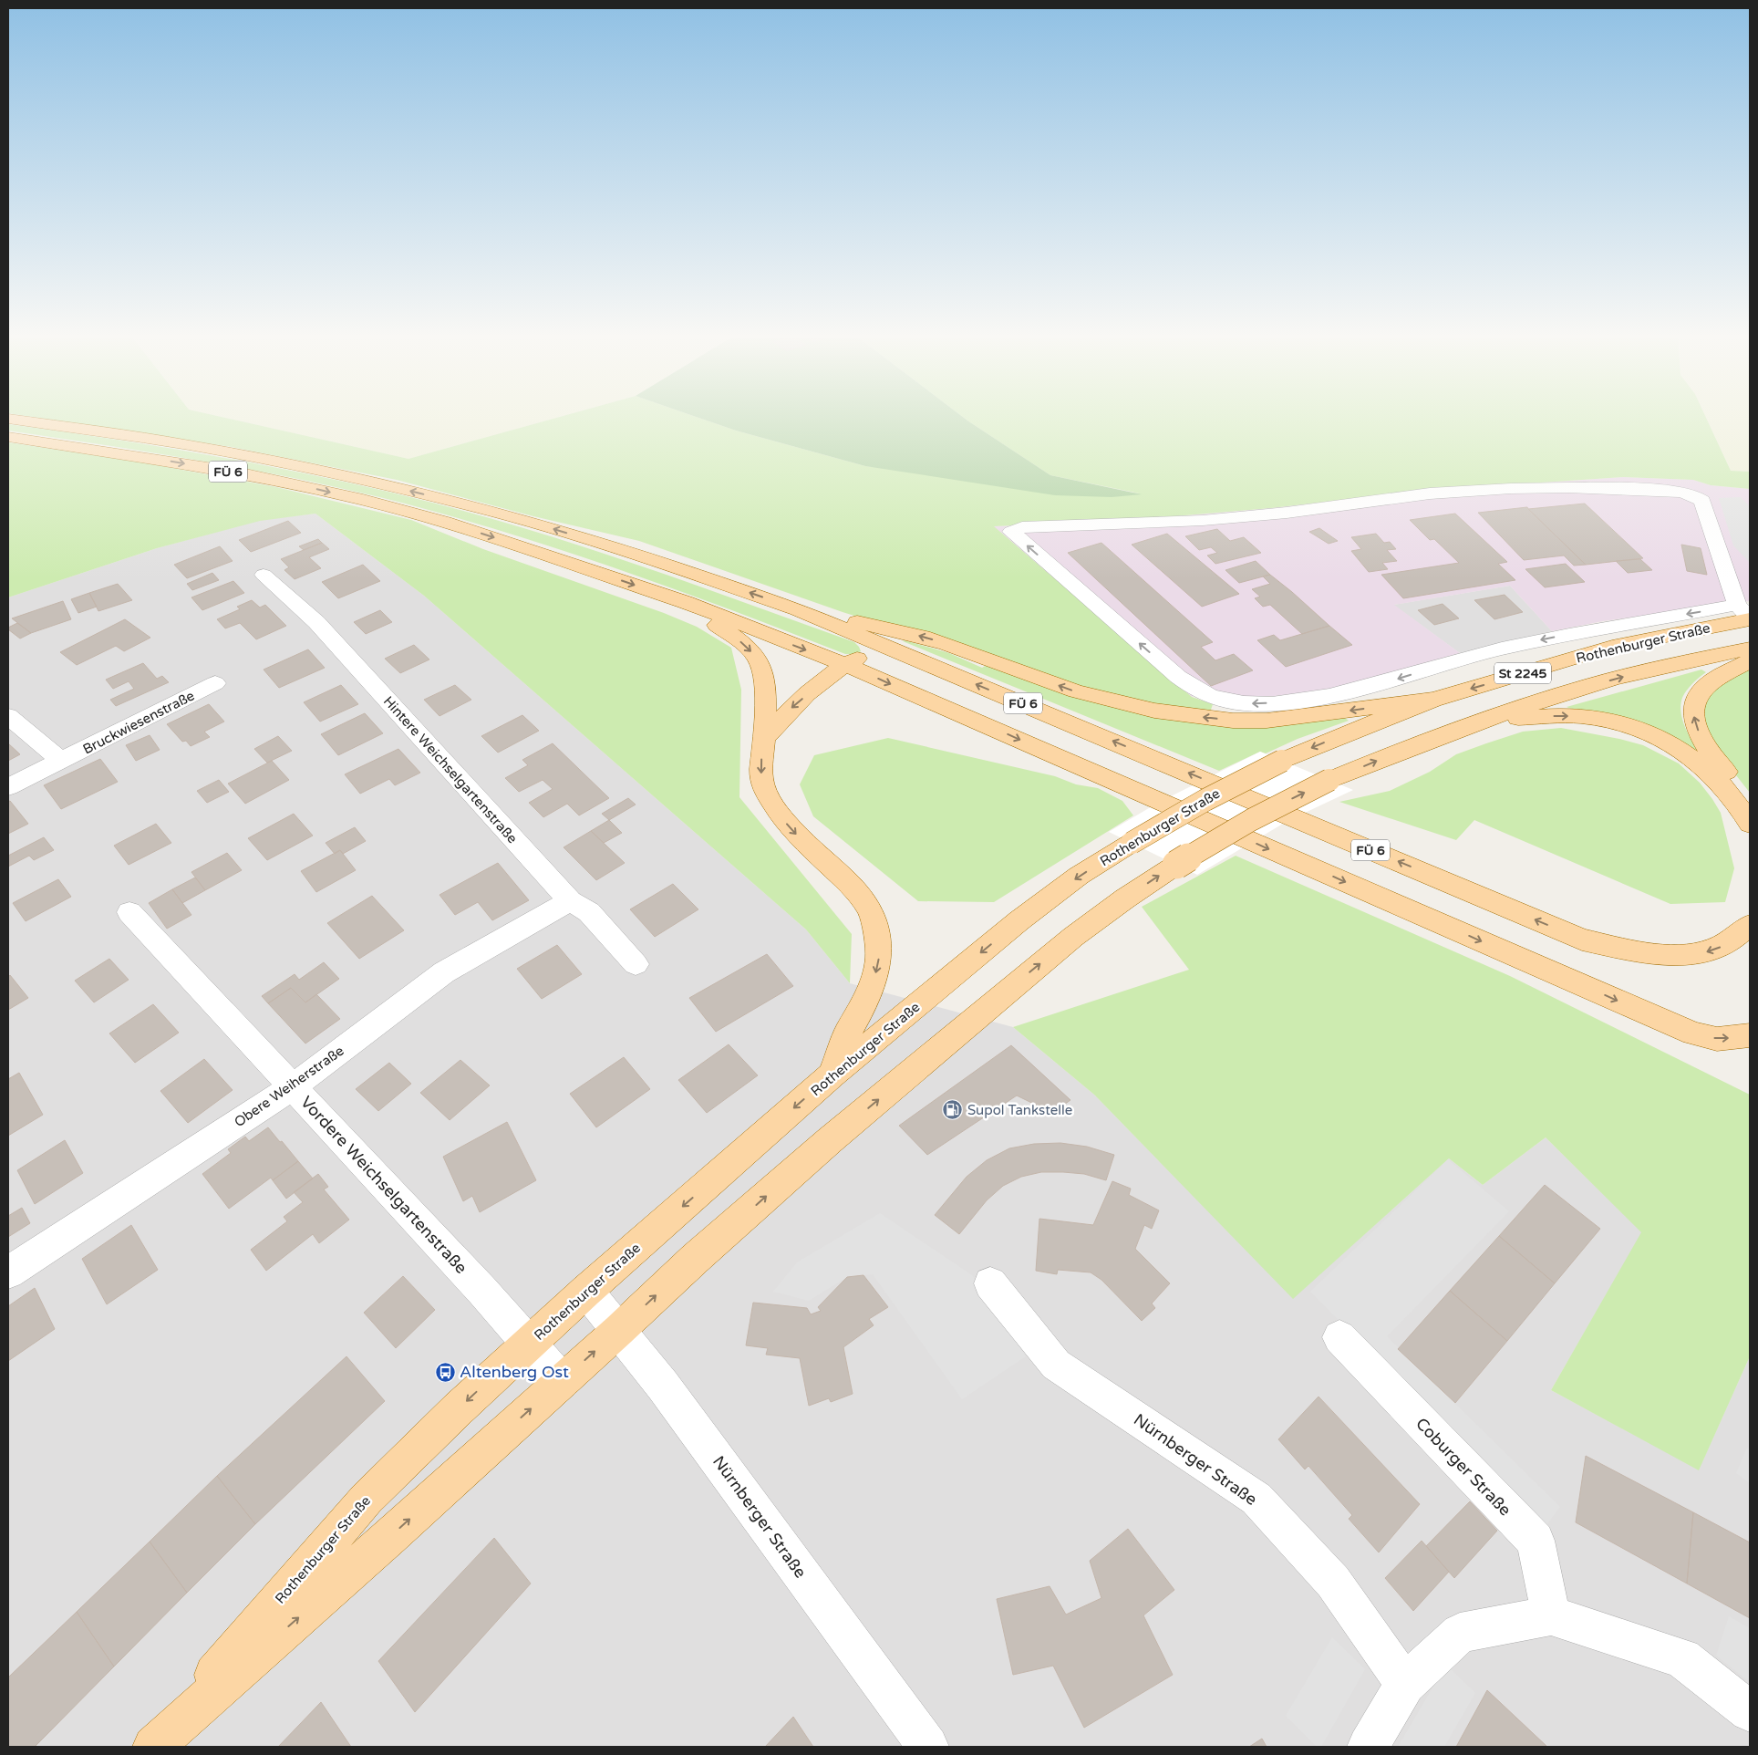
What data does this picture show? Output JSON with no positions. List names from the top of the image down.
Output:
{
  "streets": {
    "main road": ["FÜ 6", "Rothenburger Straße", "St 2245"],
    "street": [
      "Bruckwiesenstraße",
      "Hintere Weichselgartenstraße",
      "Obere Weiherstraße",
      "Vordere Weichselgartenstraße",
      "Nürnberger Straße",
      "Coburger Straße"
    ]
  },
  "crossings": [
    ["Rothenburger Straße", "Vordere Weichselgartenstraße"],
    ["Rothenburger Straße", "Nürnberger Straße"],
    ["Hintere Weichselgartenstraße", "Obere Weiherstraße"],
    ["Obere Weiherstraße", "Vordere Weichselgartenstraße"]
  ],
  "places": {
    "fuel station": ["Supol Tankstelle"],
    "bus stop": ["Altenberg Ost"]
  }
}
